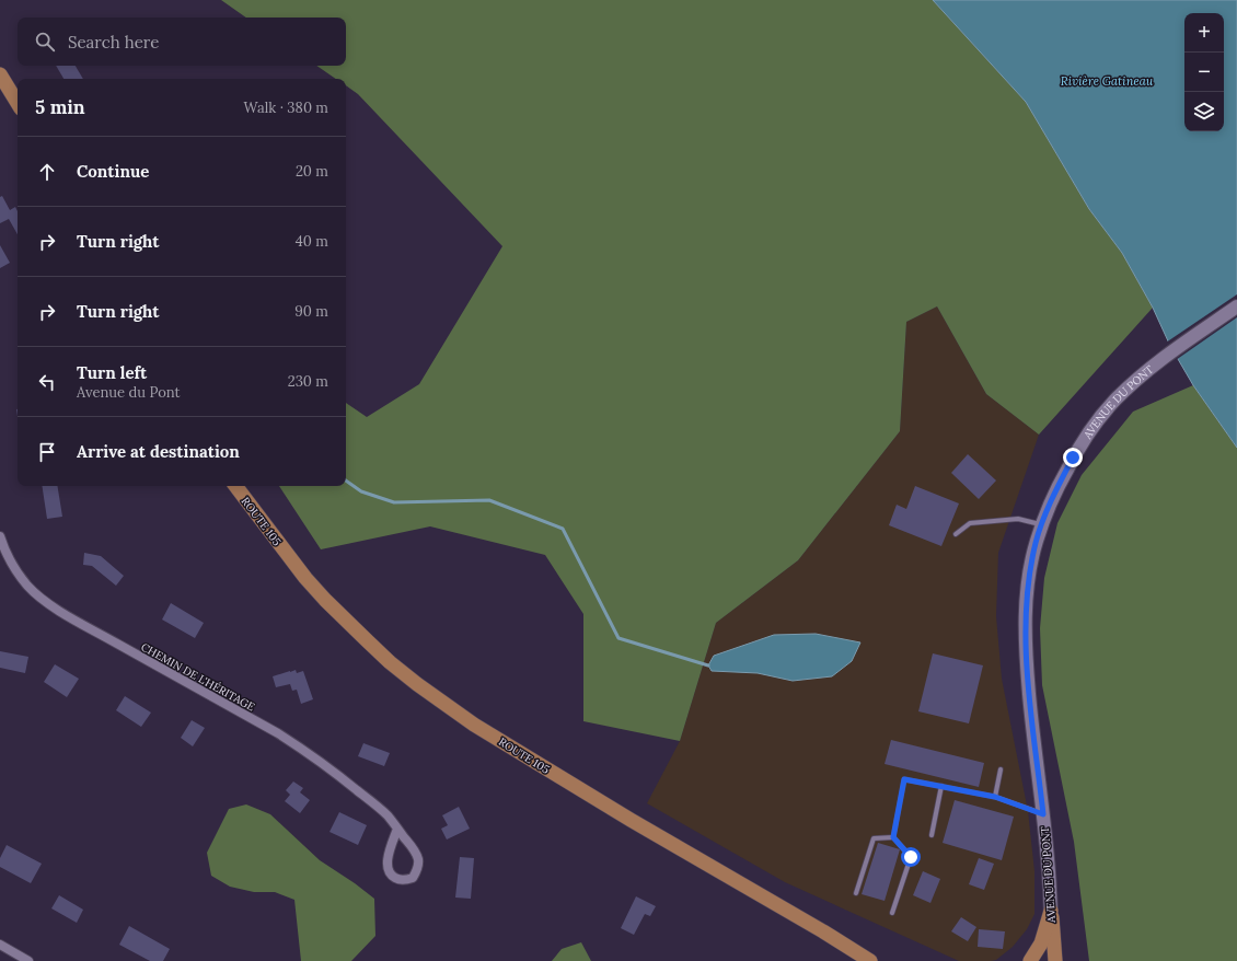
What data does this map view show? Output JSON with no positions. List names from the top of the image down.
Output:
{
  "streets": {
    "main road": ["AVENUE DU PONT", "ROUTE 105"],
    "street": ["CHEMIN DE L'HÉRITAGE"]
  },
  "water": ["Rivière Gatineau"],
  "page": {
    "map_buttons": ["+", "−"],
    "search": "Search here",
    "heading": ["5 min", "Walk · 380 m"],
    "list": [
      ["Continue", "20 m"],
      ["Turn right", "40 m"],
      ["Turn right", "90 m"],
      ["Turn left", "Avenue du Pont", "230 m"],
      "Arrive at destination"
    ]
  }
}
